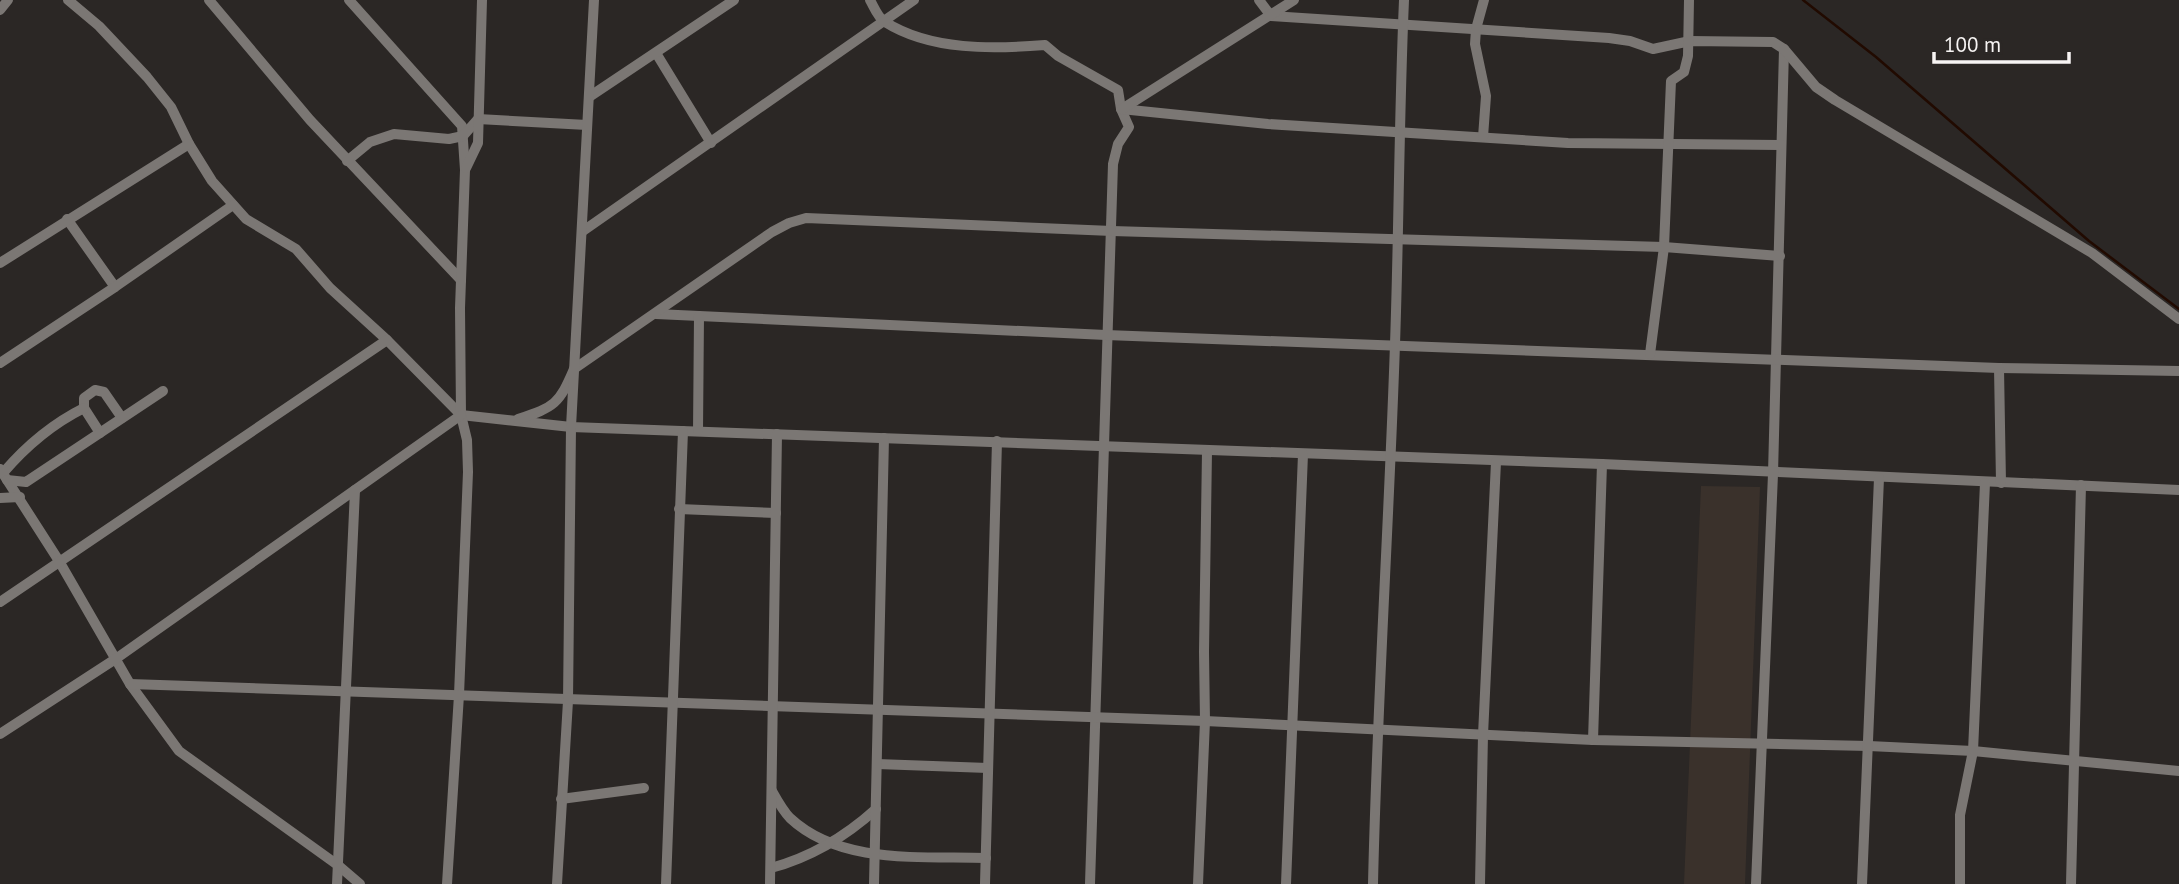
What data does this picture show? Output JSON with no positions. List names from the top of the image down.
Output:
{
  "scale_bar": "100 m"
}
